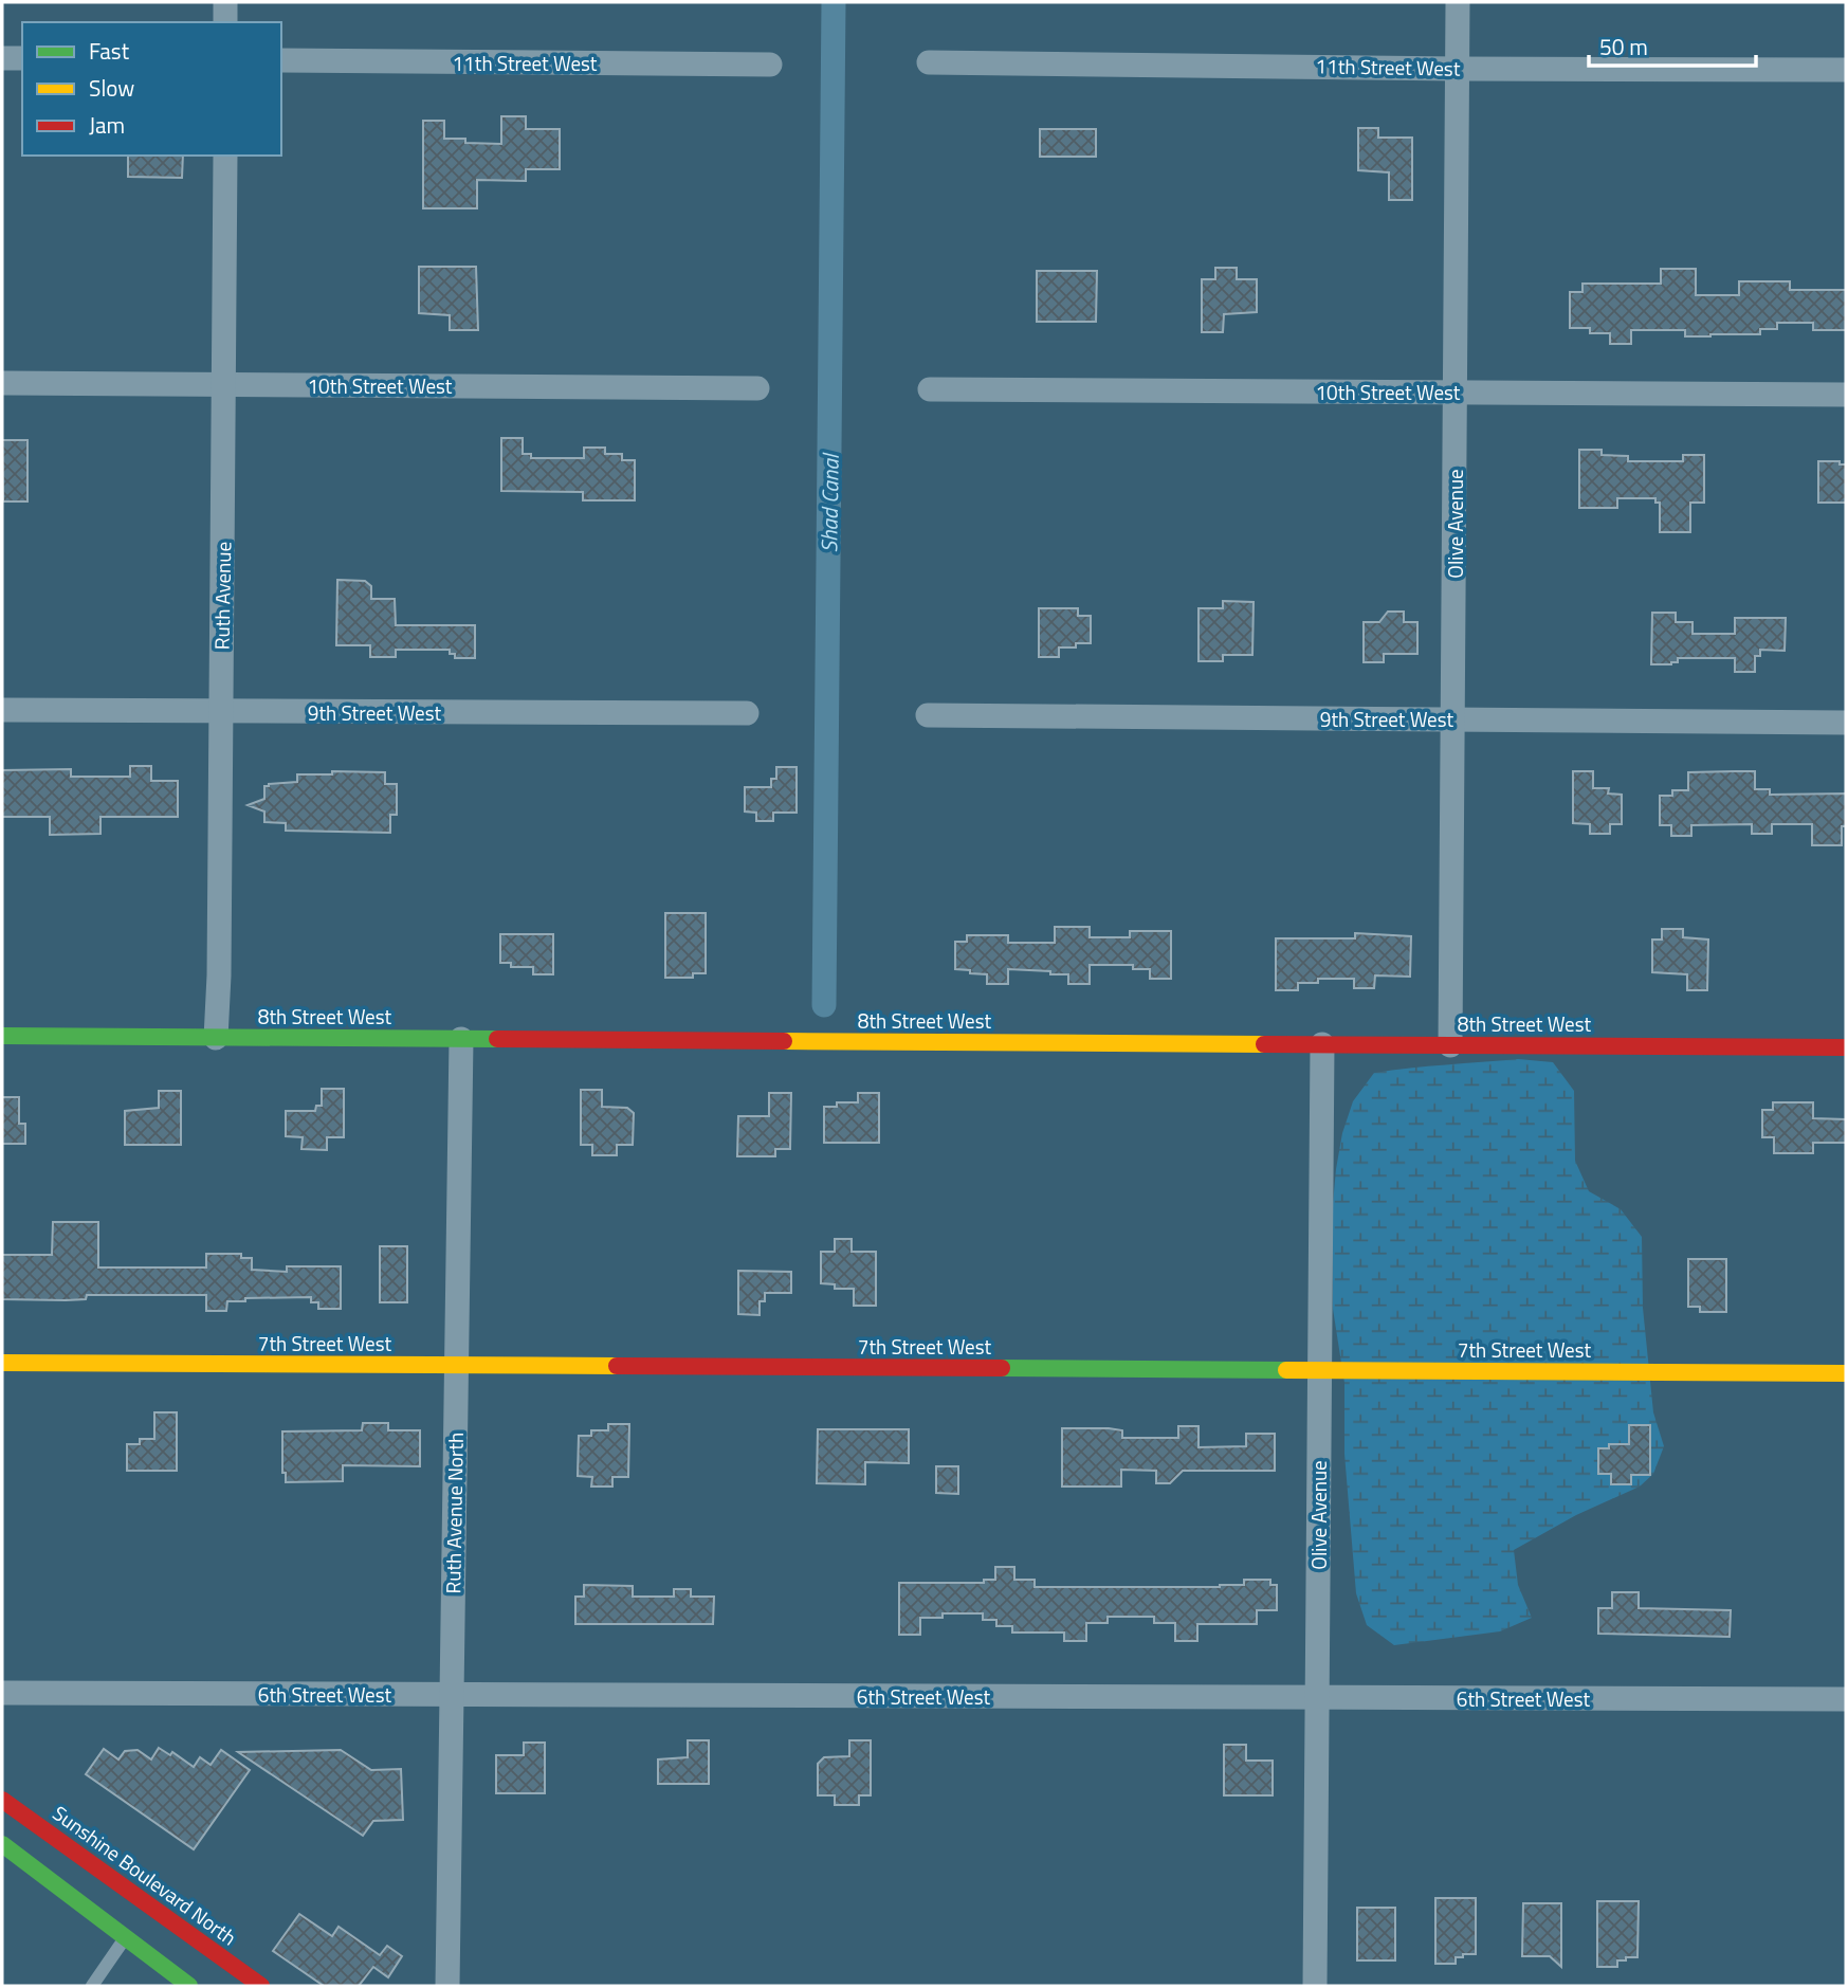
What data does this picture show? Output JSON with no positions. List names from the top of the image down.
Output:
{
  "streets": {
    "street": [
      "11th Street West",
      "10th Street West",
      "Olive Avenue",
      "Ruth Avenue",
      "9th Street West",
      "8th Street West",
      "7th Street West",
      "Ruth Avenue North",
      "6th Street West",
      "Sunshine Boulevard North"
    ]
  },
  "crossings": [
    ["11th Street West", "Olive Avenue"],
    ["10th Street West", "Olive Avenue"],
    ["10th Street West", "Ruth Avenue"],
    ["Olive Avenue", "9th Street West"],
    ["Olive Avenue", "8th Street West"],
    ["Olive Avenue", "7th Street West"],
    ["Olive Avenue", "6th Street West"],
    ["Ruth Avenue", "9th Street West"],
    ["Ruth Avenue", "8th Street West"],
    ["8th Street West", "Ruth Avenue North"],
    ["7th Street West", "Ruth Avenue North"],
    ["Ruth Avenue North", "6th Street West"]
  ],
  "water": ["Shad Canal"],
  "legend": ["Fast", "Slow", "Jam"],
  "scale_bar": "50 m"
}
